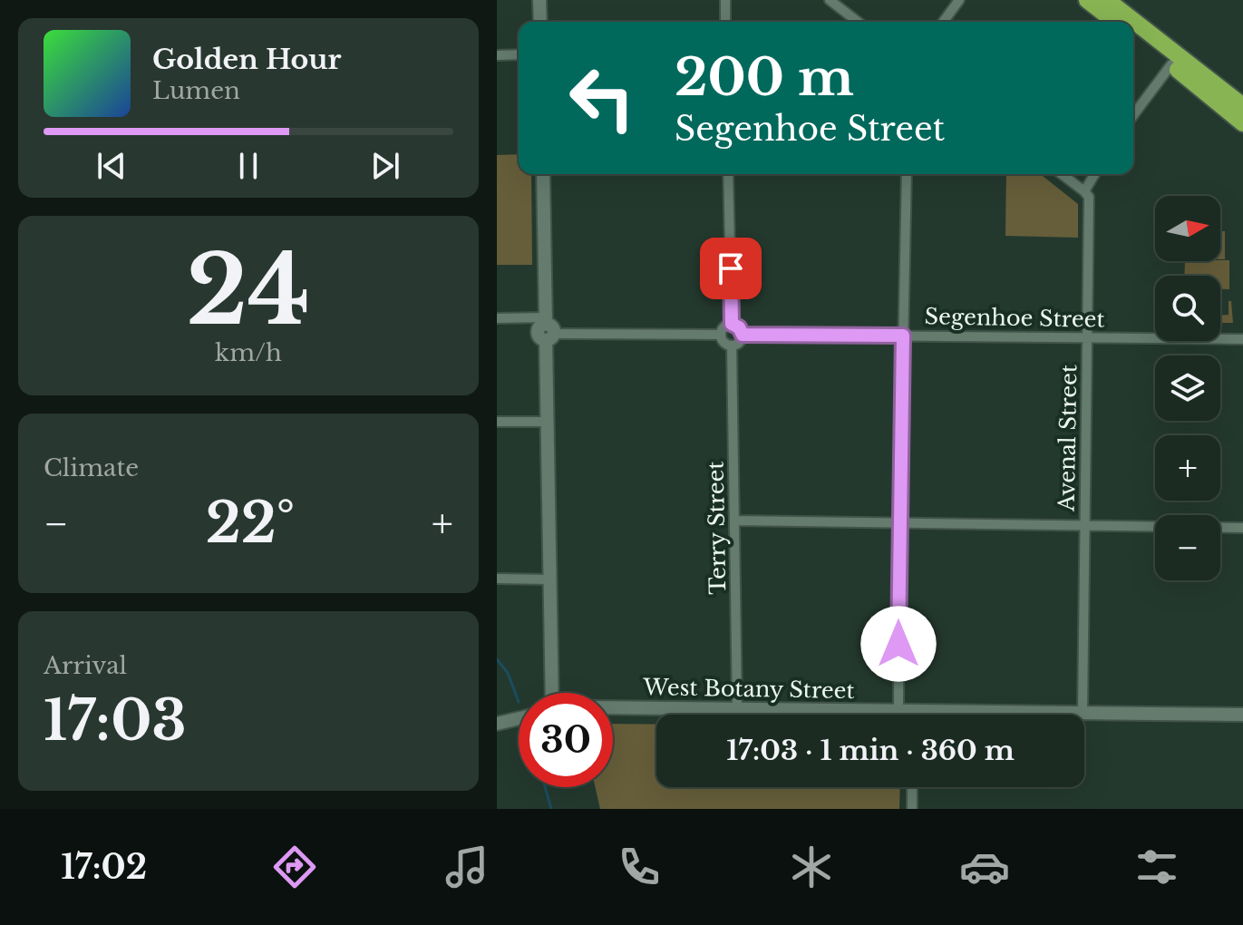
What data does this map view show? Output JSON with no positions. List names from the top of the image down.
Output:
{
  "streets": {
    "main road": ["West Botany Street"],
    "street": ["Segenhoe Street", "Avenal Street", "Terry Street"]
  },
  "crossings": [
    ["Segenhoe Street", "Avenal Street"],
    ["Segenhoe Street", "Terry Street"],
    ["Avenal Street", "West Botany Street"],
    ["Terry Street", "West Botany Street"]
  ],
  "north": "right",
  "page": {
    "turn": ["200 m", "Segenhoe Street"],
    "song": ["Golden Hour", "Lumen"],
    "map_buttons": ["+", "−"],
    "tile": [
      ["24", "km/h"],
      "Climate",
      ["Arrival", "17:03"]
    ],
    "heat": ["−", "22°", "+"],
    "limit": "30",
    "trip": "17:03 · 1 min · 360 m",
    "tabs": "17:02"
  }
}
